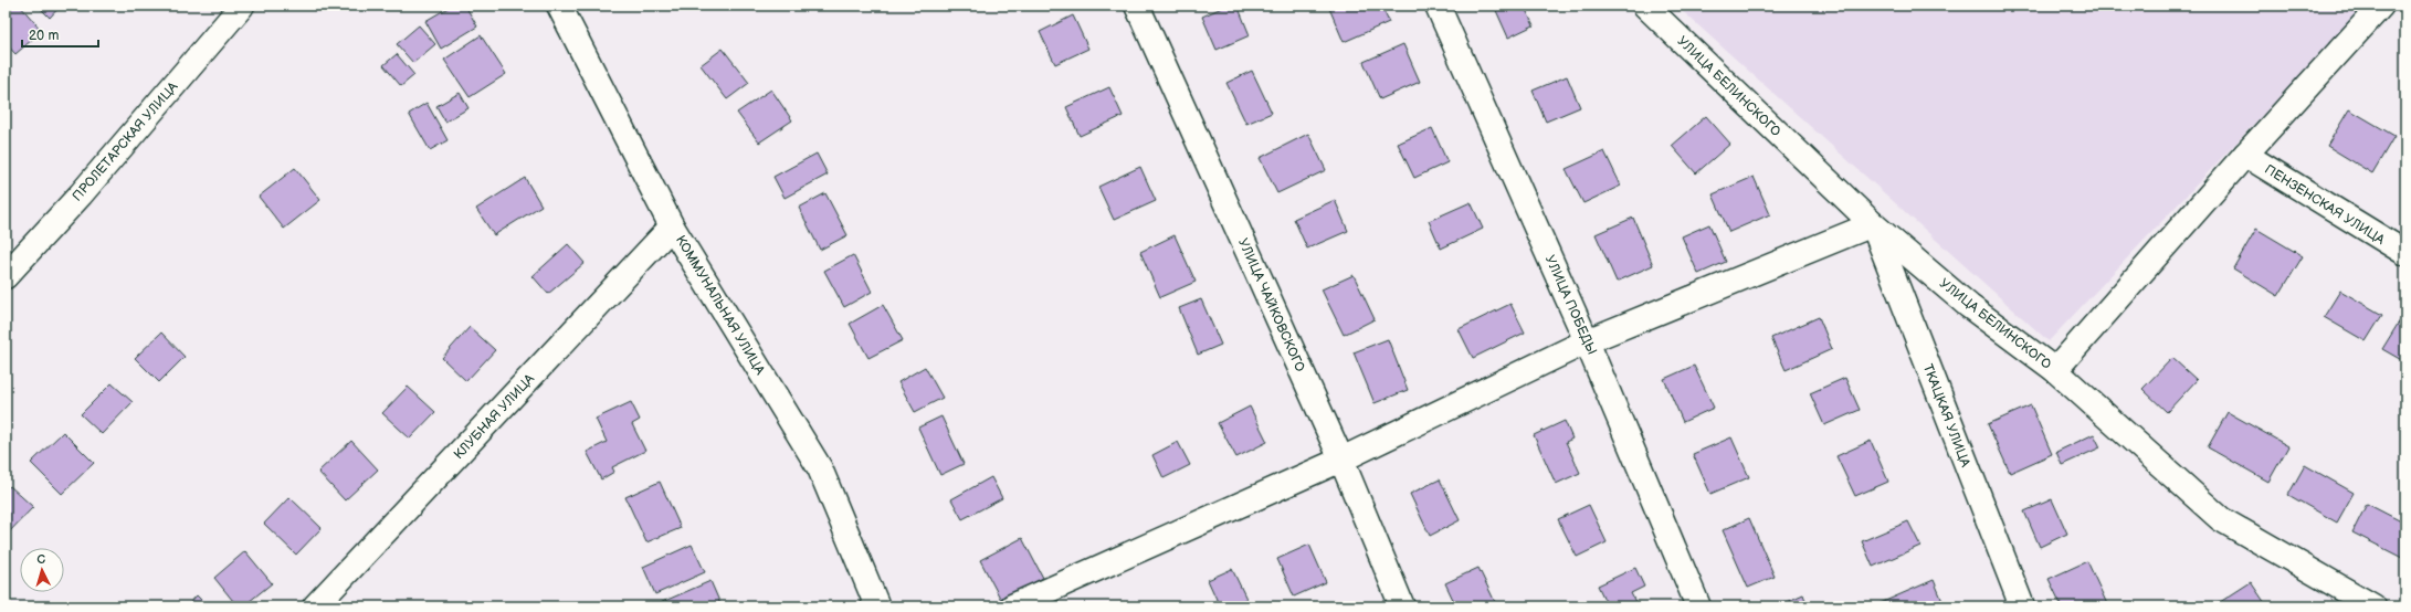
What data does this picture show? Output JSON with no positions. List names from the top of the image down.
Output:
{
  "streets": {
    "street": [
      "УЛИЦА БЕЛИНСКОГО",
      "ПРОЛЕТАРСКАЯ УЛИЦА",
      "ПЕНЗЕНСКАЯ УЛИЦА",
      "КОММУНАЛЬНАЯ УЛИЦА",
      "УЛИЦА ЧАЙКОВСКОГО",
      "УЛИЦА ПОБЕДЫ",
      "ТКАЦКАЯ УЛИЦА",
      "КЛУБНАЯ УЛИЦА"
    ]
  },
  "crossings": [
    ["УЛИЦА БЕЛИНСКОГО", "ТКАЦКАЯ УЛИЦА"],
    ["КОММУНАЛЬНАЯ УЛИЦА", "КЛУБНАЯ УЛИЦА"]
  ],
  "scale_bar": "20 m",
  "north": "top"
}
